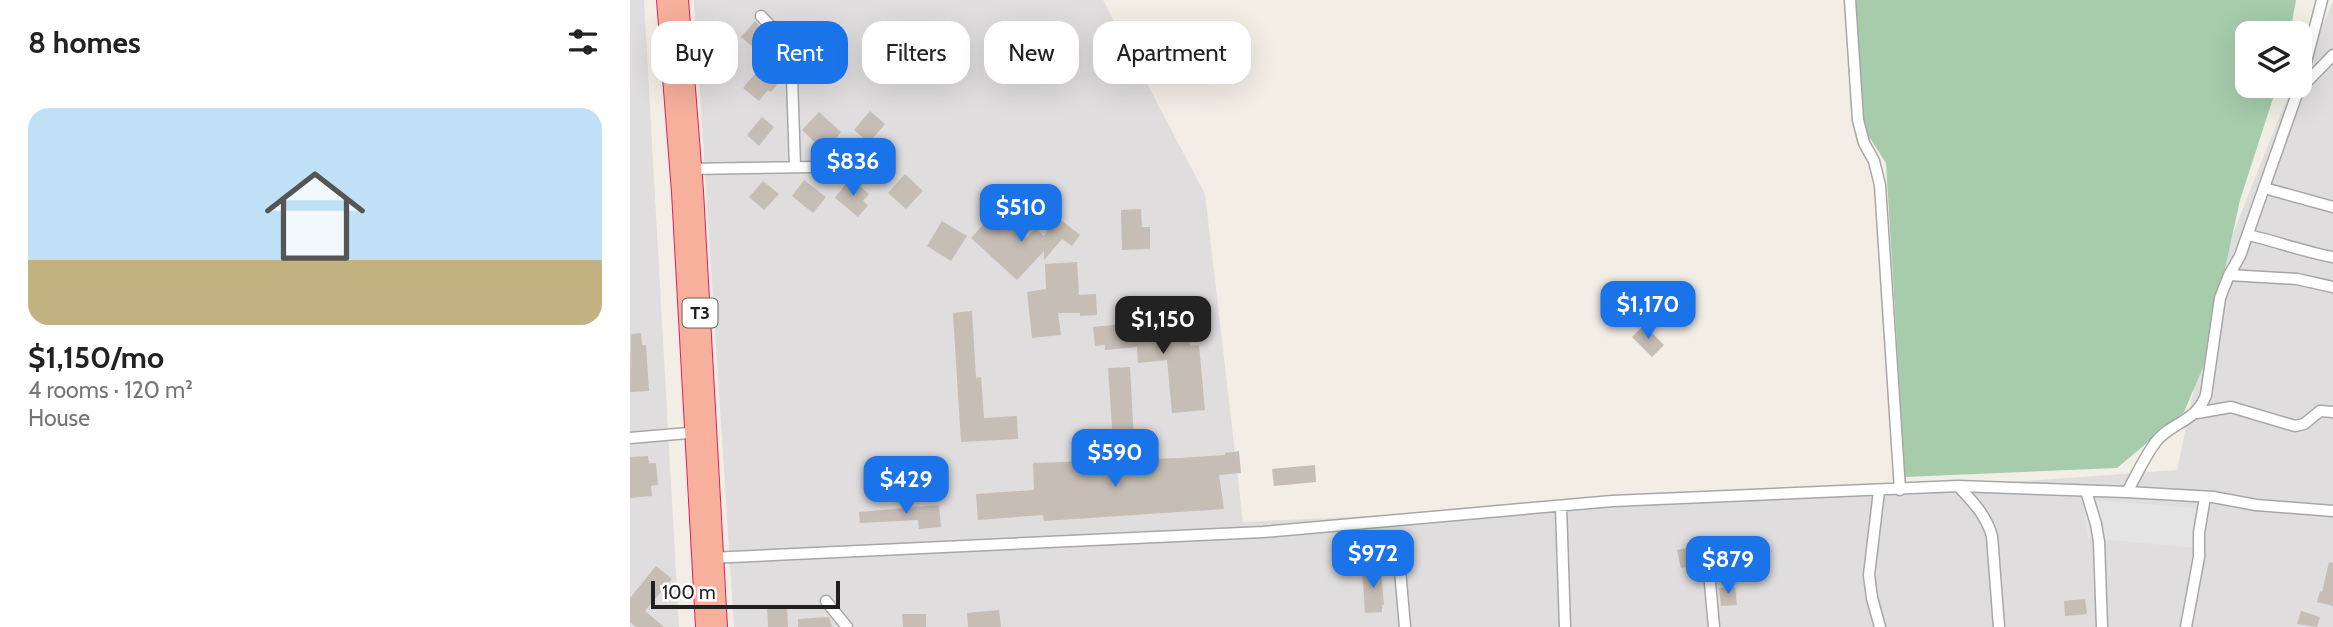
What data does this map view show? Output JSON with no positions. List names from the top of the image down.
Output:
{
  "streets": {
    "highway": ["T3"]
  },
  "scale_bar": "100 m",
  "page": {
    "heading": "8 homes",
    "chip": [
      "Buy",
      "Rent",
      "Filters",
      "New",
      "Apartment"
    ],
    "list": [
      {
        "name": "$1,150/mo",
        "note": "4 rooms · 120 m² · House"
      }
    ],
    "price": [
      "$836",
      "$510",
      "$1,170",
      "$1,150",
      "$590",
      "$429",
      "$972",
      "$879"
    ],
    "scale": "100 m"
  }
}
